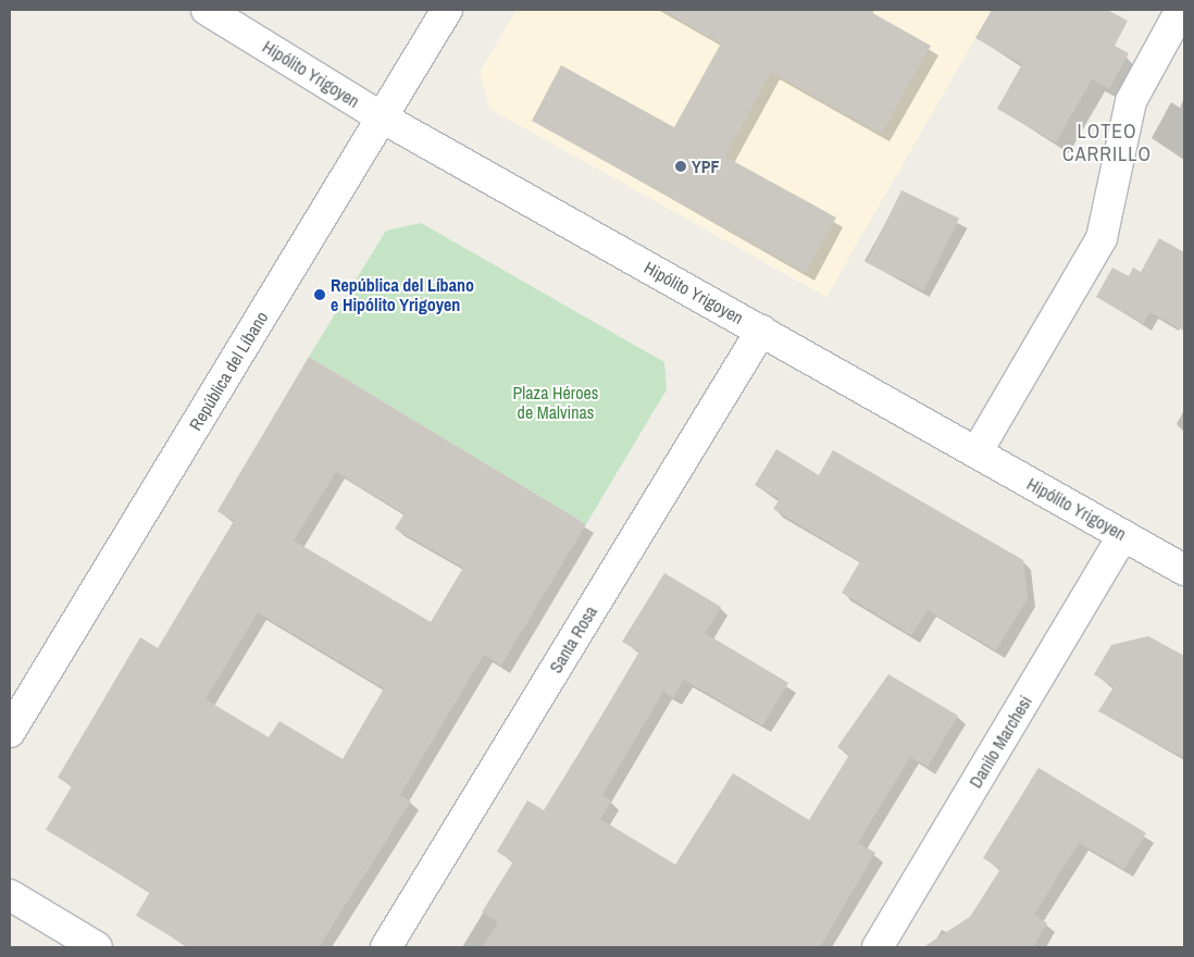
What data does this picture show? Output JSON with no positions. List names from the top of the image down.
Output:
{
  "streets": {
    "main road": [
      "Hipólito Yrigoyen",
      "República del Líbano",
      "Santa Rosa",
      "Danilo Marchesi"
    ]
  },
  "crossings": [
    ["Hipólito Yrigoyen", "República del Líbano"],
    ["Hipólito Yrigoyen", "Santa Rosa"],
    ["Hipólito Yrigoyen", "Danilo Marchesi"]
  ],
  "districts": ["LOTEO CARRILLO"],
  "parks": ["Plaza Héroes de Malvinas"],
  "places": ["YPF", "República del Líbano e Hipólito Yrigoyen"]
}
